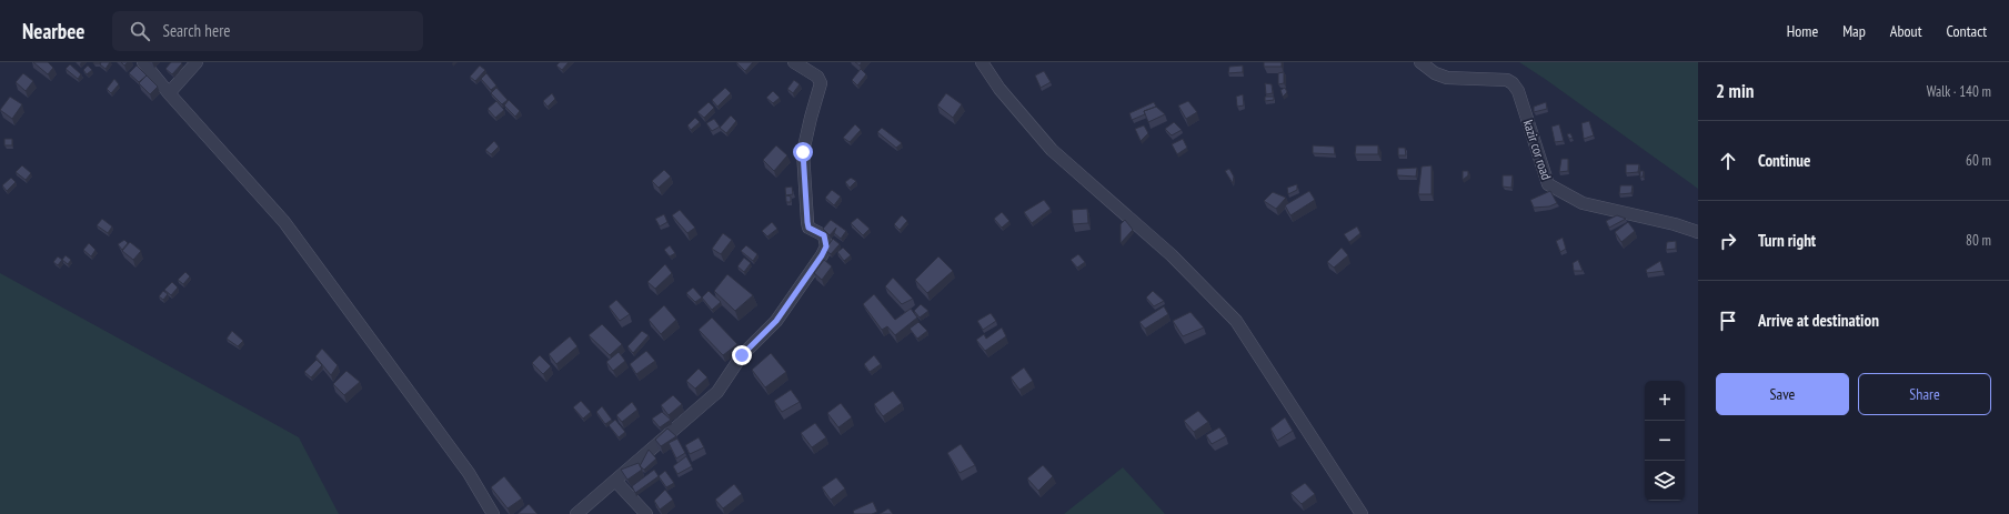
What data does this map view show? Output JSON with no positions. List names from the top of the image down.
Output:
{
  "streets": {
    "street": ["kazir cor road"]
  },
  "page": {
    "header": "Nearbee",
    "search": "Search here",
    "nav": [
      "Home",
      "Map",
      "About",
      "Contact"
    ],
    "heading": ["2 min", "Walk · 140 m"],
    "list": [
      ["Continue", "60 m"],
      ["Turn right", "80 m"],
      "Arrive at destination"
    ],
    "buttons": ["Save", "Share"],
    "map_buttons": ["+", "−"]
  }
}
